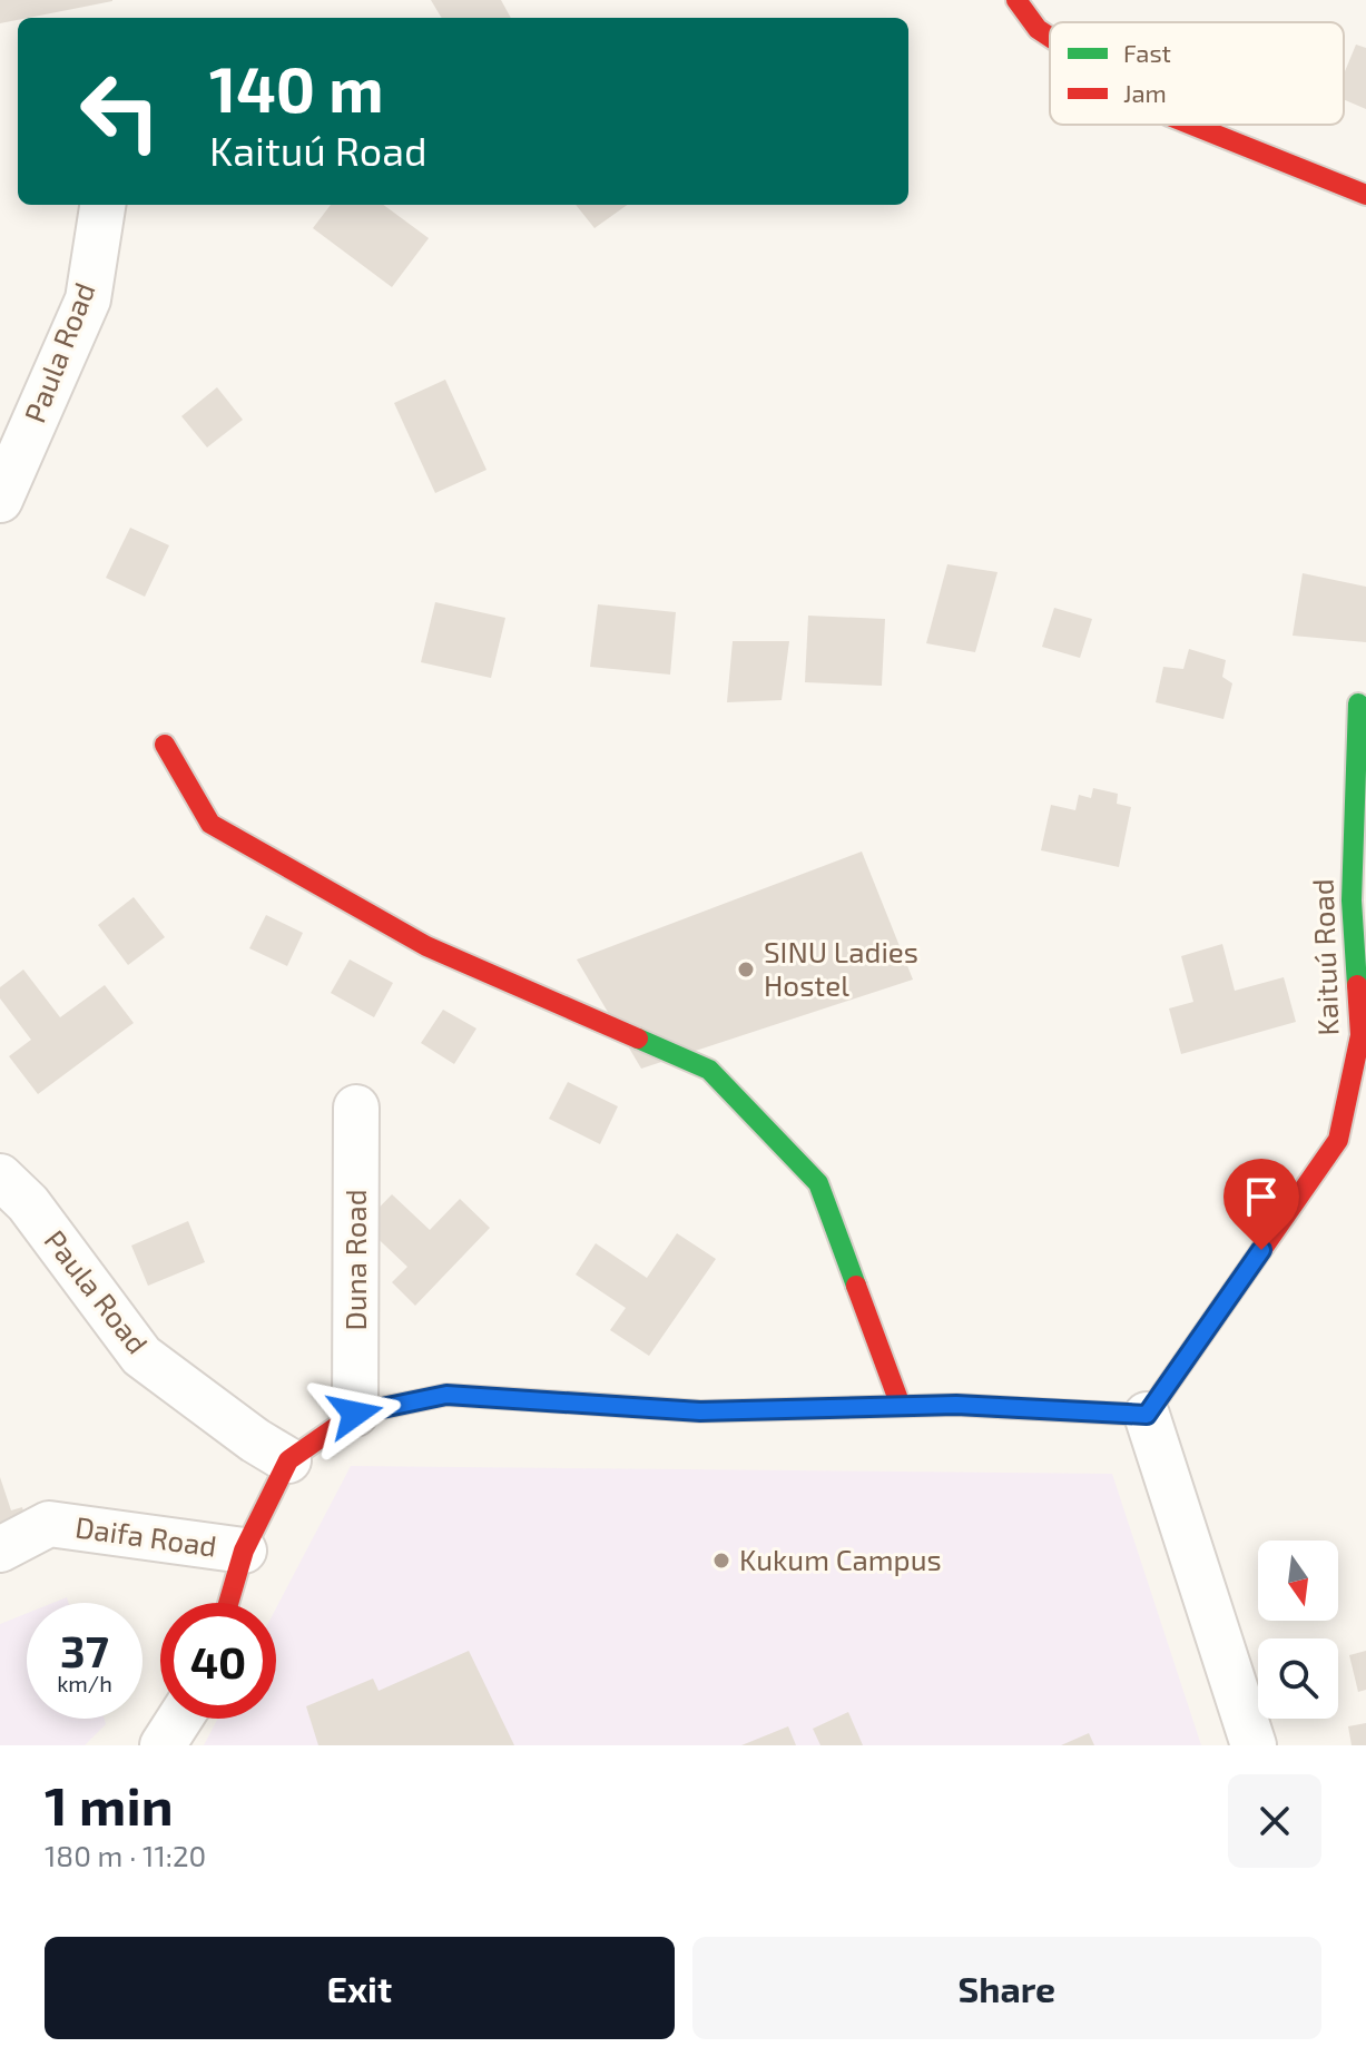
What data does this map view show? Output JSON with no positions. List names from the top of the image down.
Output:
{
  "streets": {
    "street": [
      "Paula Road",
      "Kaituú Road",
      "Duna Road",
      "Daifa Road"
    ]
  },
  "places": ["SINU Ladies Hostel", "Kukum Campus"],
  "legend": ["Fast", "Jam"],
  "north": "bottom",
  "page": {
    "turn": ["140 m", "Kaituú Road"],
    "speed": "37 km/h",
    "limit": "40",
    "heading": ["1 min", "180 m · 11:20"],
    "buttons": ["Exit", "Share"]
  }
}
